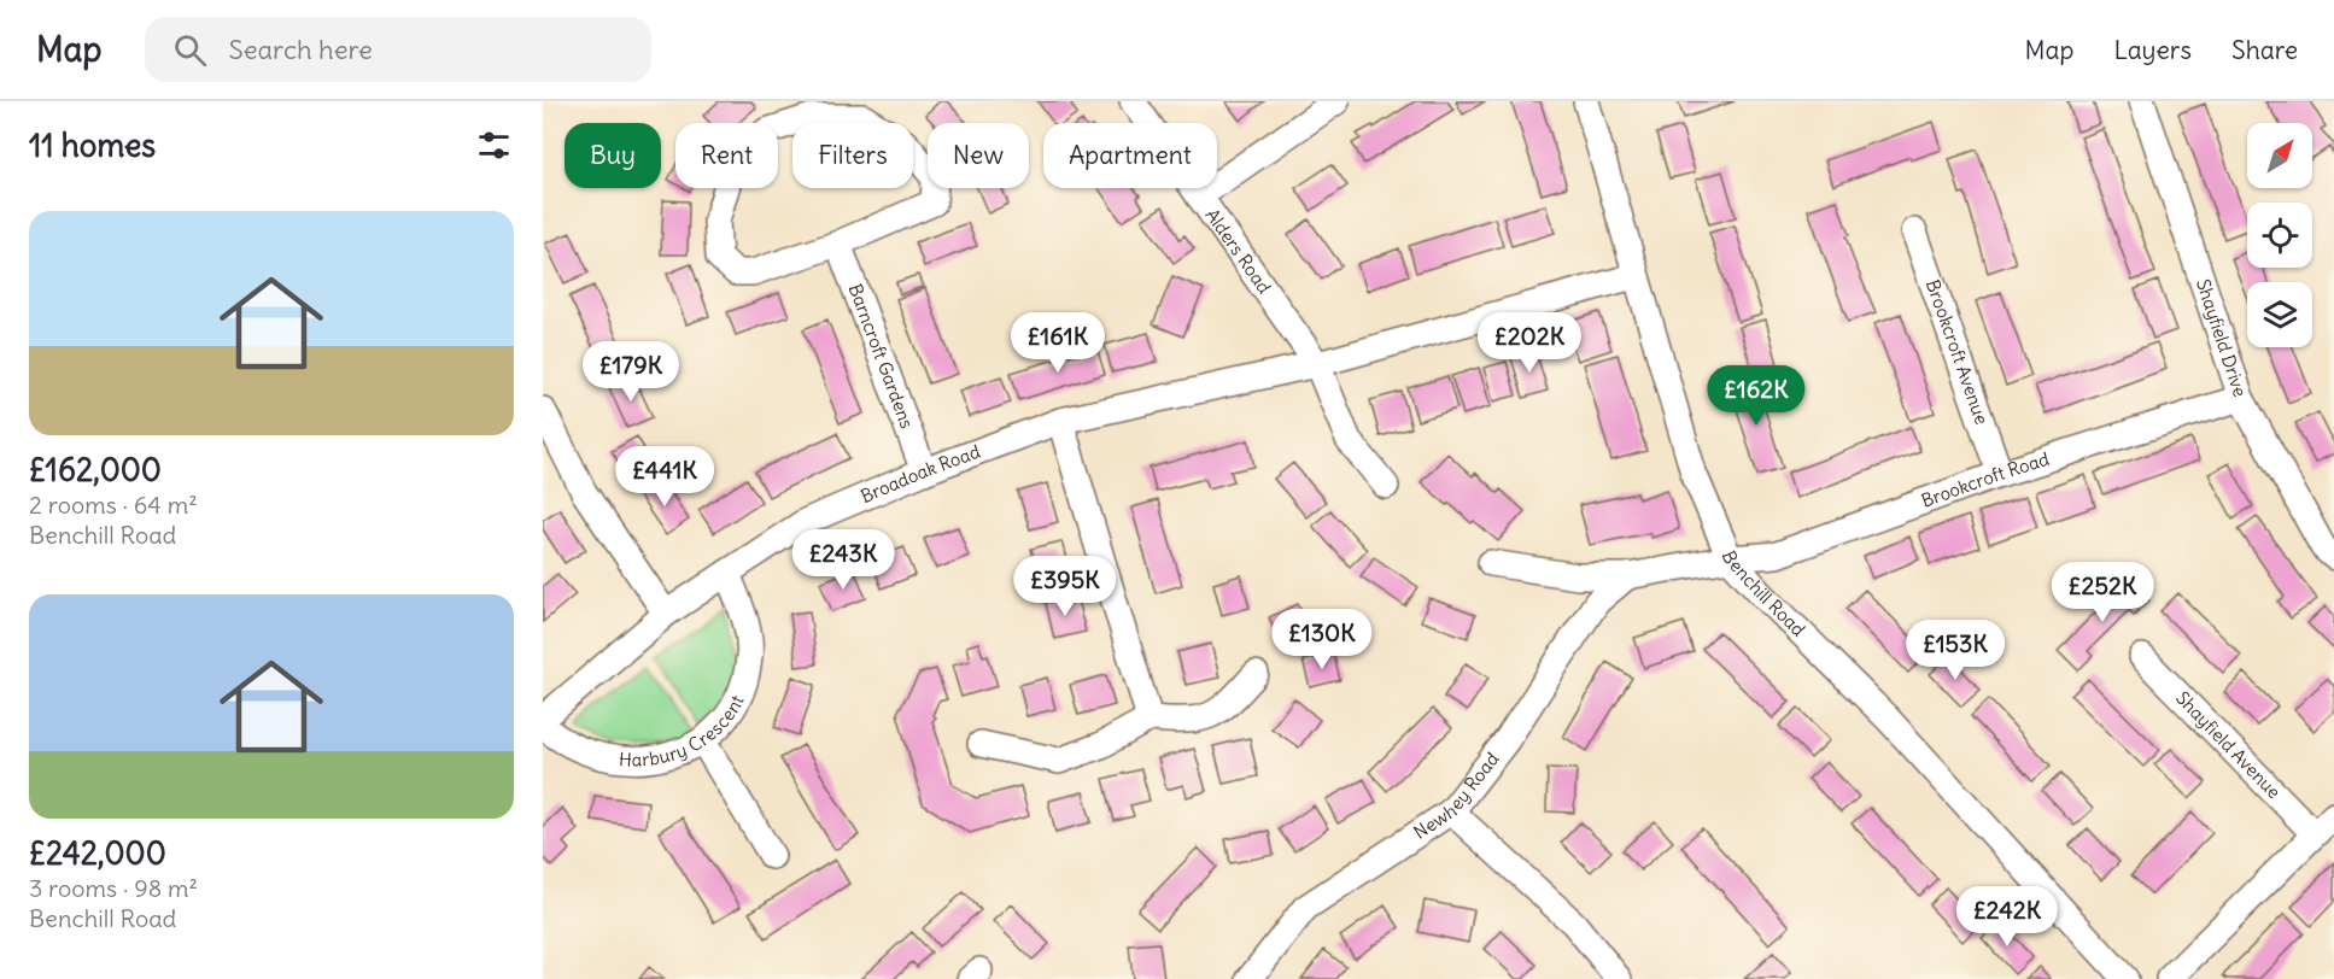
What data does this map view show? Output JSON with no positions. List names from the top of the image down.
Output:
{
  "streets": {
    "street": [
      "Alders Road",
      "Shayfield Drive",
      "Brookcroft Avenue",
      "Barncroft Gardens",
      "Broadoak Road",
      "Brookcroft Road",
      "Benchill Road",
      "Harbury Crescent",
      "Shayfield Avenue",
      "Newhey Road"
    ]
  },
  "crossings": [
    ["Alders Road", "Broadoak Road"],
    ["Shayfield Drive", "Brookcroft Road"],
    ["Brookcroft Avenue", "Brookcroft Road"],
    ["Barncroft Gardens", "Broadoak Road"],
    ["Broadoak Road", "Benchill Road"],
    ["Broadoak Road", "Harbury Crescent"],
    ["Brookcroft Road", "Benchill Road"],
    ["Brookcroft Road", "Newhey Road"]
  ],
  "north": "top right",
  "page": {
    "header": "Map",
    "search": "Search here",
    "nav": ["Map", "Layers", "Share"],
    "heading": "11 homes",
    "chip": [
      "Buy",
      "Rent",
      "Filters",
      "New",
      "Apartment"
    ],
    "list": [
      {
        "name": "£162,000",
        "note": "2 rooms · 64 m² · Benchill Road"
      },
      {
        "name": "£242,000",
        "note": "3 rooms · 98 m² · Benchill Road"
      }
    ],
    "price": [
      "£161K",
      "£202K",
      "£179K",
      "£162K",
      "£441K",
      "£243K",
      "£395K",
      "£252K",
      "£130K",
      "£153K",
      "£242K"
    ]
  }
}
